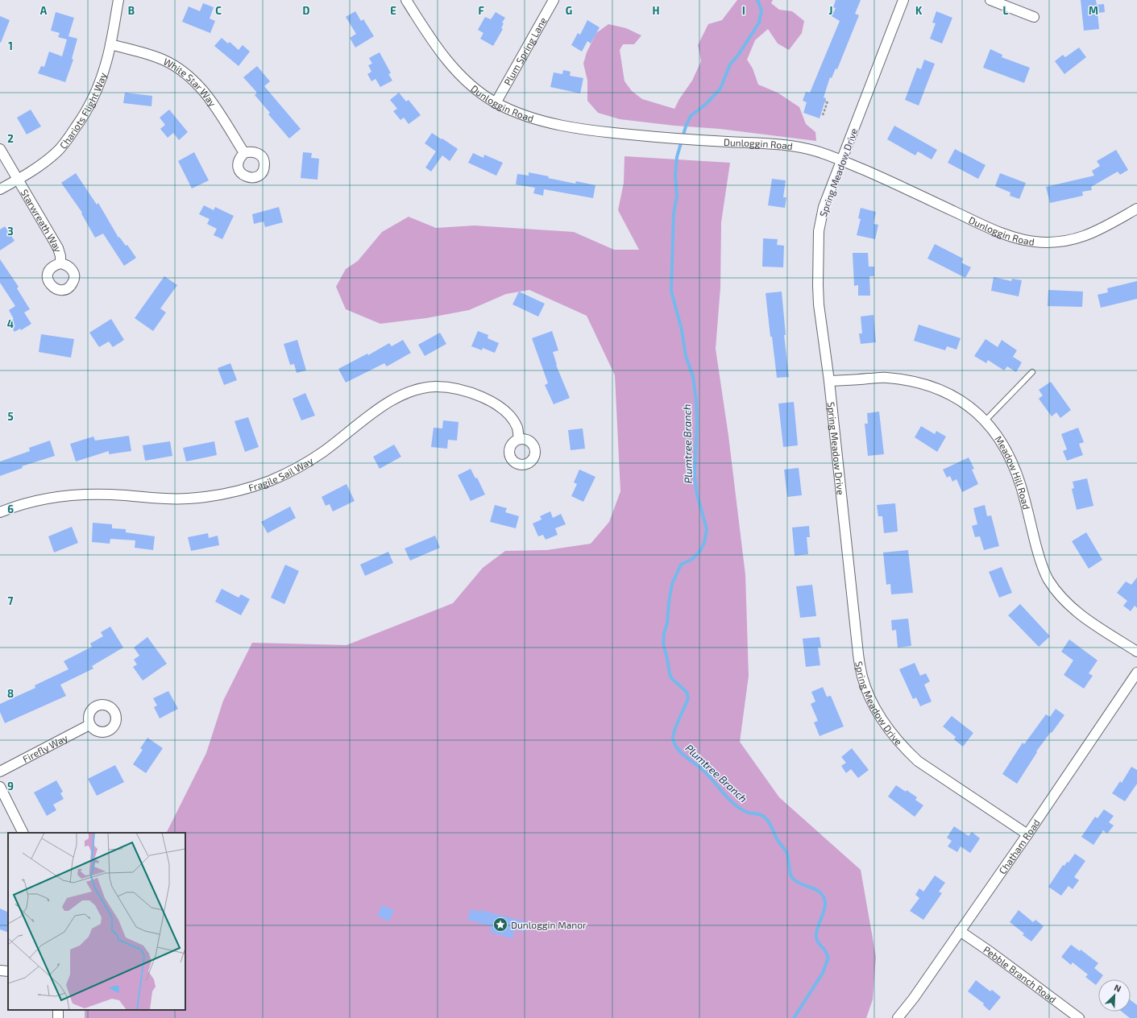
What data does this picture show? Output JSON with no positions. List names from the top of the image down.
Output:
{
  "streets": {
    "street": [
      "Plum Spring Lane",
      "White Star Way",
      "Dunloggin Road",
      "Chariots Flight Way",
      "Spring Meadow Drive",
      "Starwreath Way",
      "Fragile Sail Way",
      "Meadow Hill Road",
      "Firefly Way",
      "Chatham Road",
      "Pebble Branch Road"
    ]
  },
  "crossings": [
    ["Plum Spring Lane", "Dunloggin Road"],
    ["White Star Way", "Chariots Flight Way"],
    ["Dunloggin Road", "Spring Meadow Drive"],
    ["Chariots Flight Way", "Starwreath Way"],
    ["Spring Meadow Drive", "Meadow Hill Road"],
    ["Spring Meadow Drive", "Chatham Road"],
    ["Chatham Road", "Pebble Branch Road"]
  ],
  "water": ["Plumtree Branch"],
  "places": {
    "place": ["Dunloggin Manor"]
  },
  "north": "top right",
  "grid": {
    "columns": [
      "A",
      "B",
      "C",
      "D",
      "E",
      "F",
      "G",
      "H",
      "I",
      "J",
      "K",
      "L",
      "M"
    ],
    "rows": [
      "1",
      "2",
      "3",
      "4",
      "5",
      "6",
      "7",
      "8",
      "9"
    ]
  }
}
